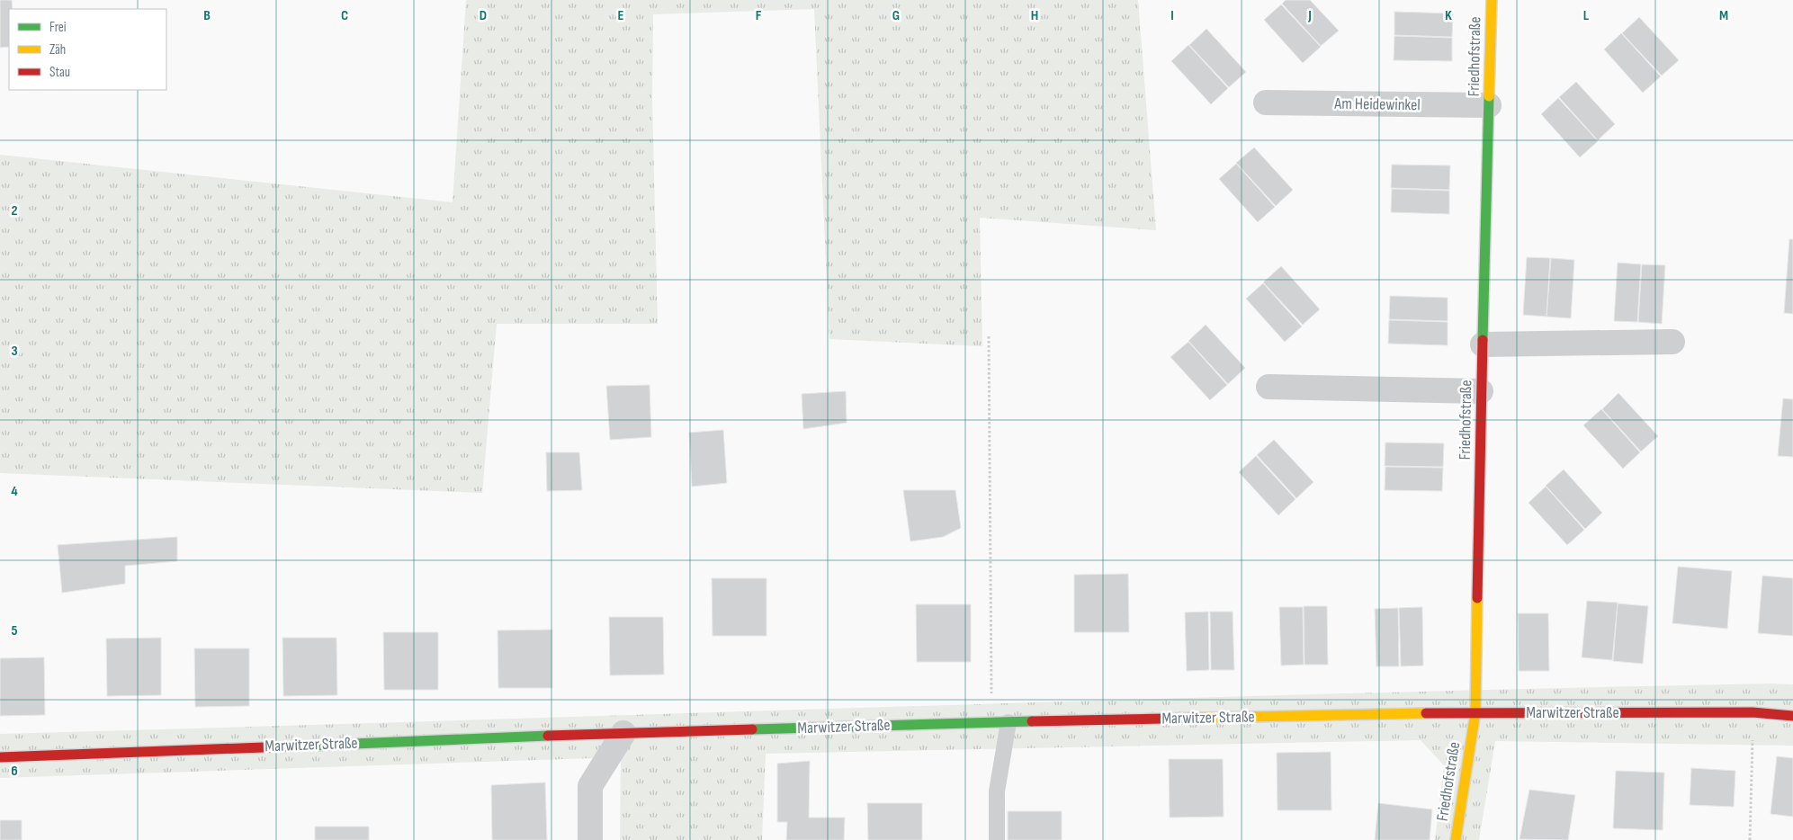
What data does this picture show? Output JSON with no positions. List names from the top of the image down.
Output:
{
  "streets": {
    "street": ["Friedhofstraße", "Am Heidewinkel", "Marwitzer Straße"]
  },
  "crossings": [
    ["Friedhofstraße", "Am Heidewinkel"],
    ["Friedhofstraße", "Marwitzer Straße"]
  ],
  "legend": ["Frei", "Zäh", "Stau"],
  "grid": {
    "columns": [
      "B",
      "C",
      "D",
      "E",
      "F",
      "G",
      "H",
      "I",
      "J",
      "K",
      "L",
      "M"
    ],
    "rows": [
      "2",
      "3",
      "4",
      "5",
      "6"
    ]
  }
}
